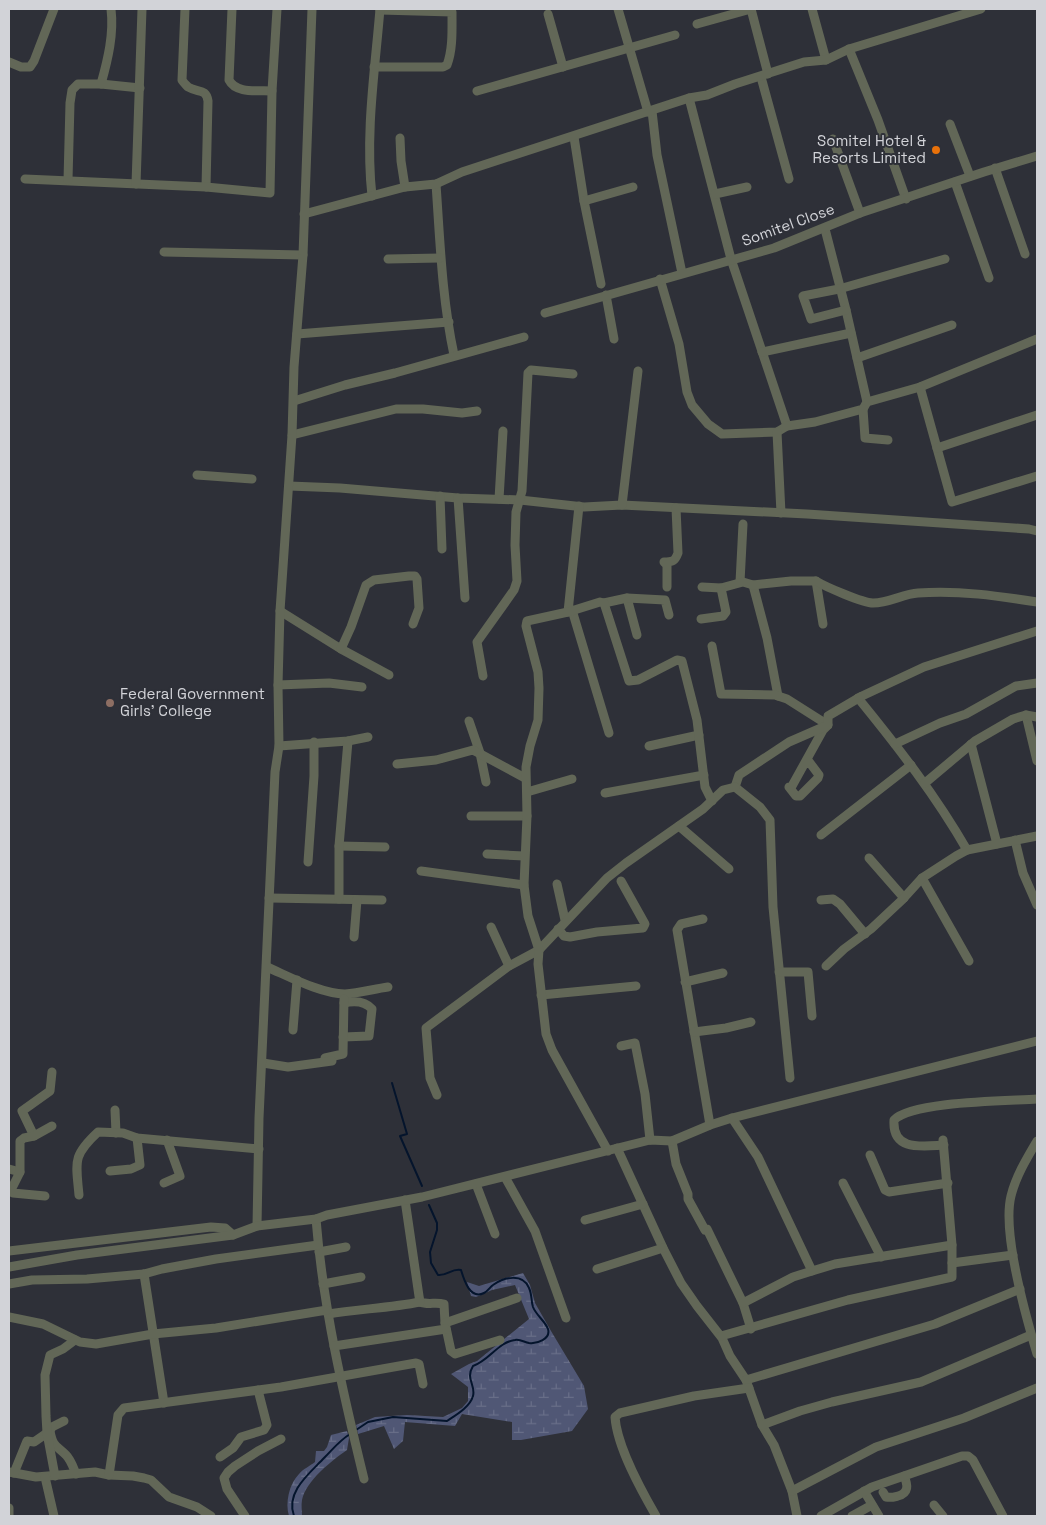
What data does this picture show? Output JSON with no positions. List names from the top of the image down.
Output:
{
  "streets": {
    "street": ["Somitel Close"]
  },
  "places": ["Somitel Hotel & Resorts Limited", "Federal Government Girls' College"]
}
